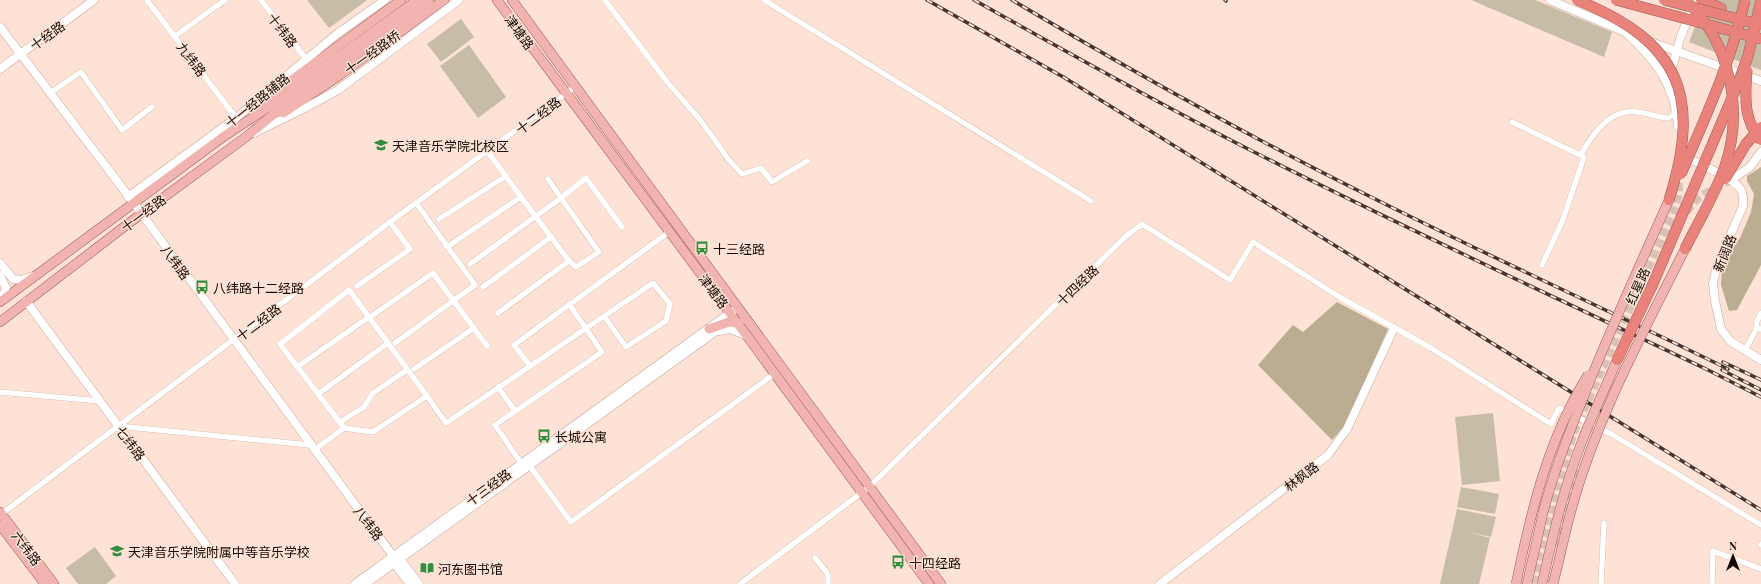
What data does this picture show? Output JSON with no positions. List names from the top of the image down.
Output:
{
  "streets": {
    "highway": ["红星路"],
    "main road": [
      "津塘路",
      "十经路",
      "十一经路桥",
      "十一经路辅路",
      "十一经路",
      "新阔路",
      "八纬路",
      "七纬路",
      "林枫路",
      "十三经路",
      "六纬路"
    ],
    "street": [
      "十纬路",
      "九纬路",
      "十二经路",
      "十四经路"
    ]
  },
  "crossings": [
    ["十纬路", "十一经路辅路"],
    ["津塘路", "十二经路"],
    ["津塘路", "十四经路"],
    ["十经路", "八纬路"],
    ["十一经路桥", "十一经路辅路"],
    ["十一经路桥", "十一经路"],
    ["九纬路", "十一经路辅路"],
    ["十一经路辅路", "十一经路"],
    ["十一经路辅路", "八纬路"],
    ["十二经路", "八纬路"],
    ["十二经路", "七纬路"],
    ["十二经路", "六纬路"],
    ["十一经路", "八纬路"],
    ["十一经路", "七纬路"],
    ["八纬路", "十三经路"],
    ["十四经路", "林枫路"]
  ],
  "places": {
    "school or university": ["天津音乐学院北校区", "天津音乐学院附属中等音乐学校"],
    "bus stop": [
      "十三经路",
      "八纬路十二经路",
      "长城公寓",
      "十四经路"
    ],
    "library": ["河东图书馆"]
  },
  "north": "top"
}
